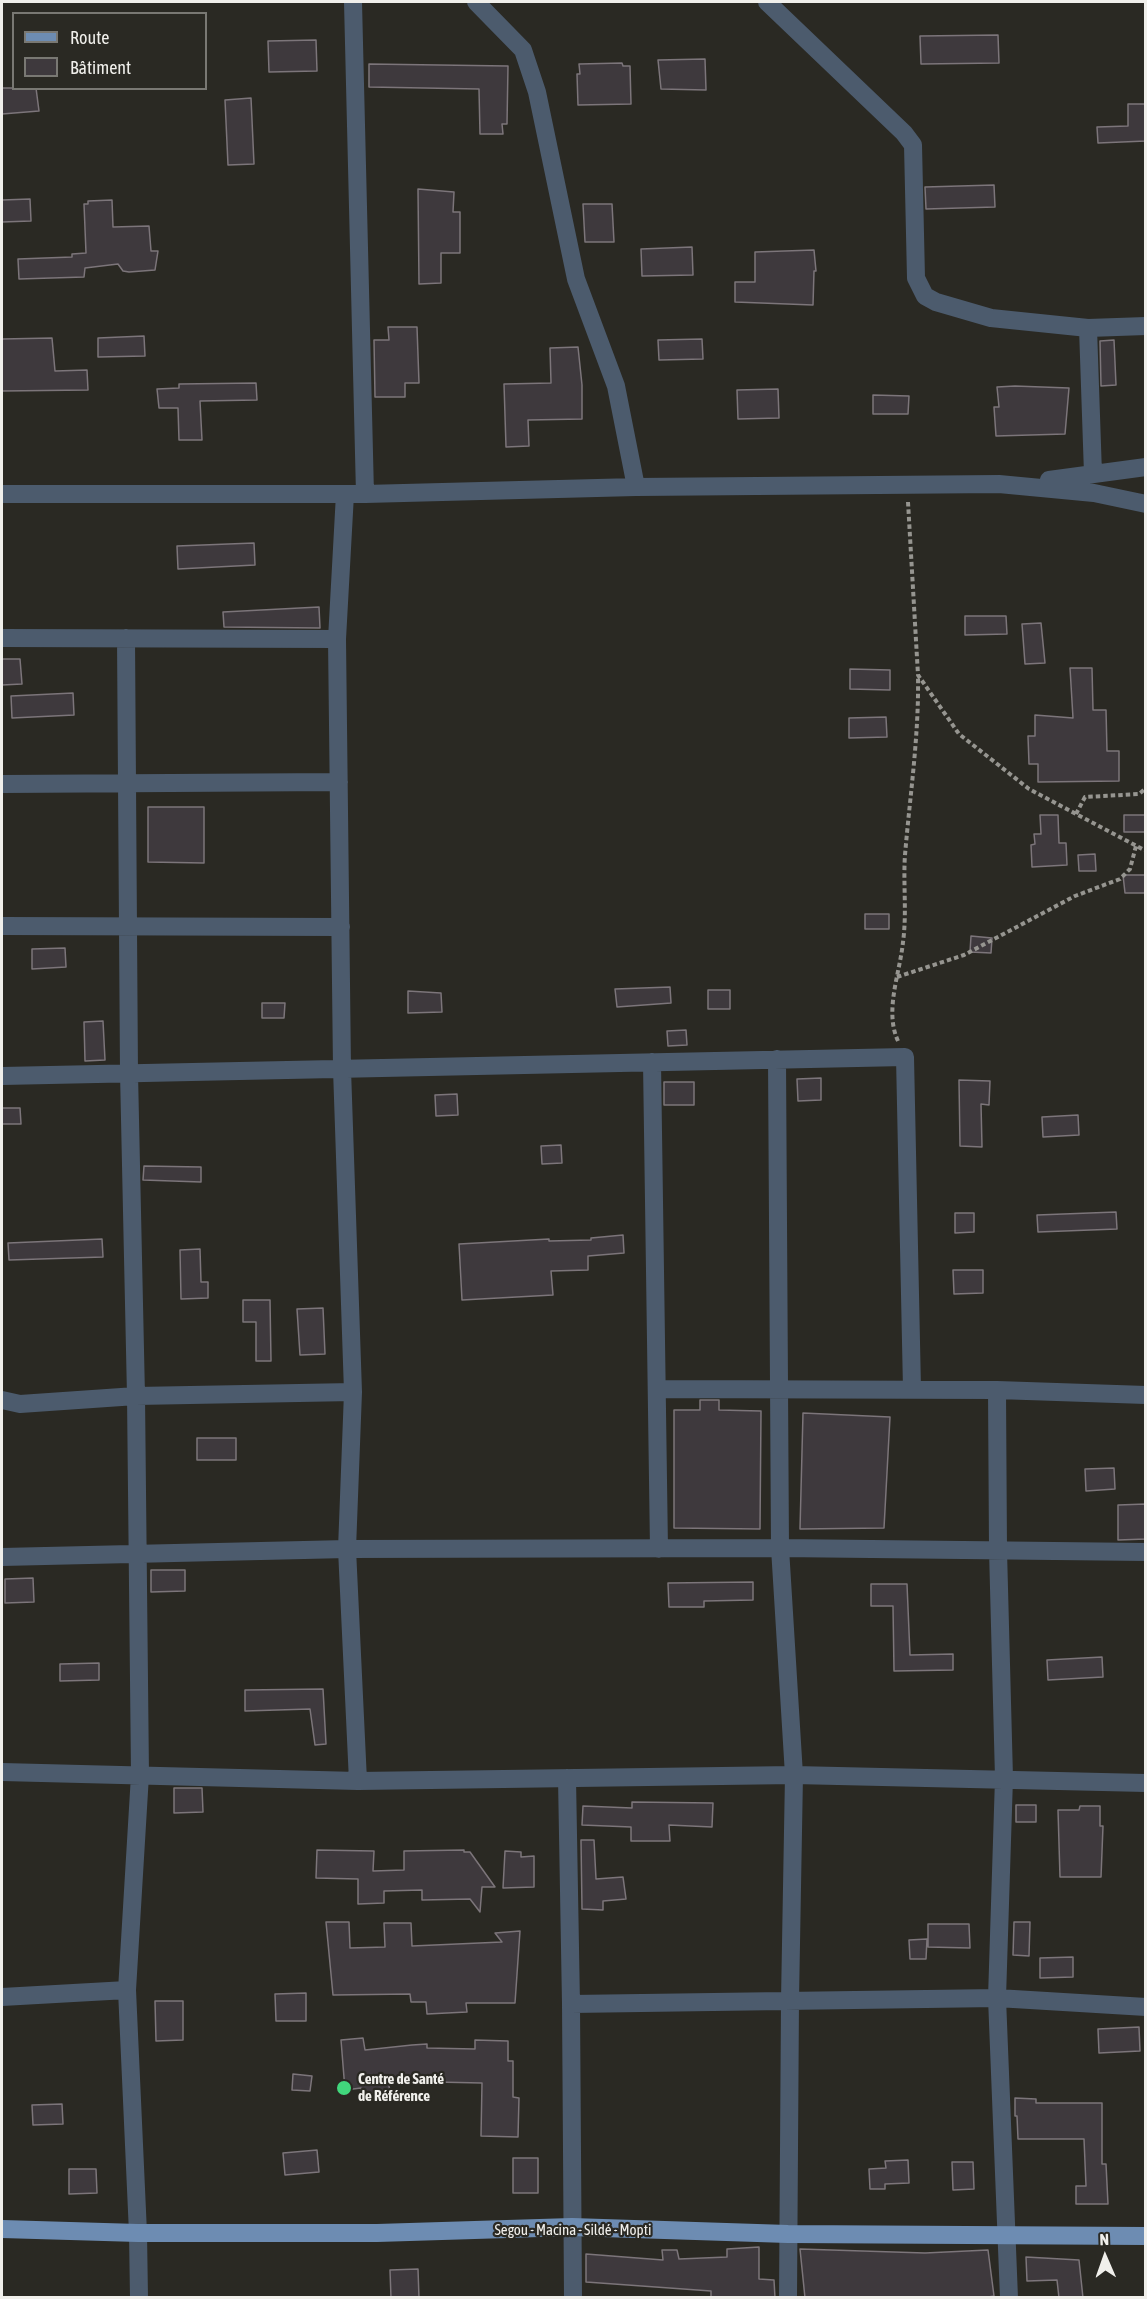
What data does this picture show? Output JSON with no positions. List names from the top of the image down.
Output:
{
  "streets": {
    "main road": ["Segou - Macina - Sildé - Mopti"]
  },
  "places": ["Centre de Santé de Référence"],
  "legend": ["Route", "Bâtiment"],
  "north": "top"
}
